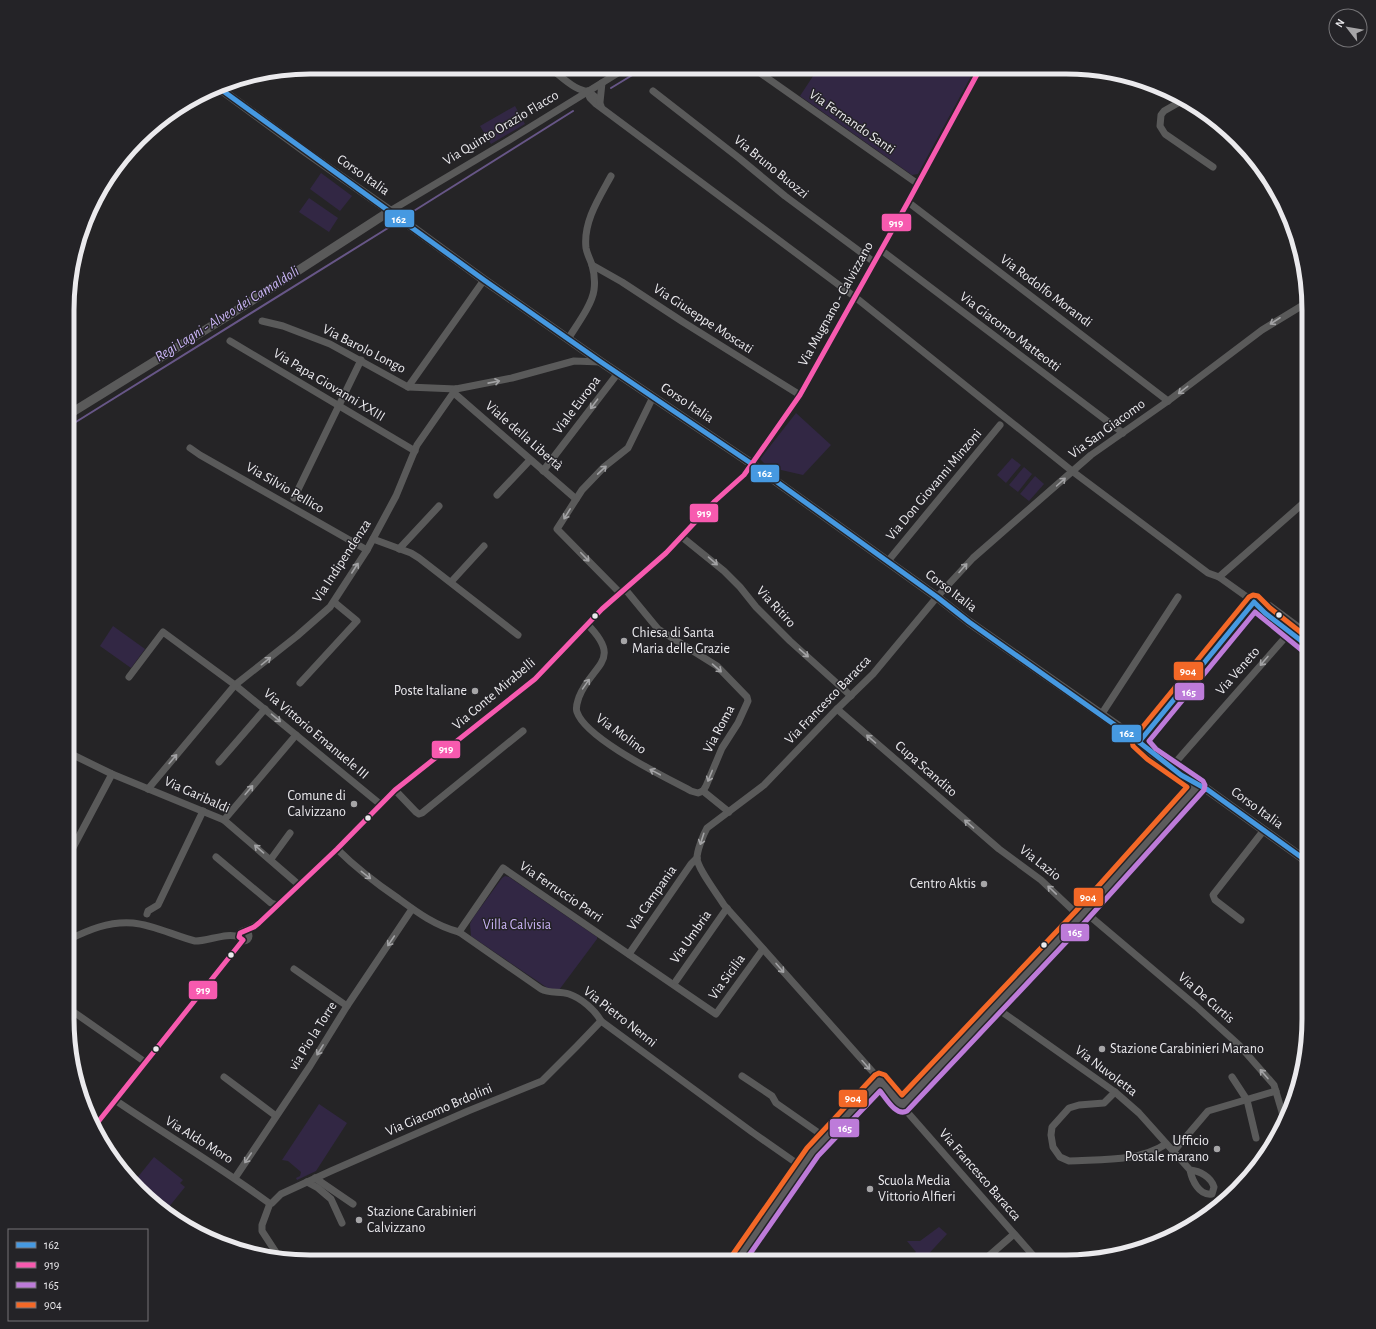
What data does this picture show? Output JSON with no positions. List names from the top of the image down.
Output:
{
  "streets": {
    "main road": ["Corso Italia"],
    "street": [
      "Via Fernando Santi",
      "Via Quinto Orazio Flacco",
      "Via Bruno Buozzi",
      "Via Rodolfo Morandi",
      "Via Mugnano - Calvizzano",
      "Via Giuseppe Moscati",
      "Via Giacomo Matteotti",
      "Via Barolo Longo",
      "Via Papa Giovanni XXIII",
      "Viale Europa",
      "Via San Giacomo",
      "Viale della Libertà",
      "Via Don Giovanni Minzoni",
      "Via Silvio Pellico",
      "Via Indipendenza",
      "Via Ritiro",
      "Via Veneto",
      "Via Conte Mirabelli",
      "Via Francesco Baracca",
      "Via Roma",
      "Via Vittorio Emanuele III",
      "Via Molino",
      "Cupa Scandito",
      "Via Garibaldi",
      "Via Lazio",
      "Via Ferruccio Parri",
      "Via Campania",
      "Via Umbria",
      "Via Sicilia",
      "Via De Curtis",
      "Via Pietro Nenni",
      "via Pio la Torre",
      "Via Nuvoletta",
      "Via Giacomo Brdolini",
      "Via Aldo Moro"
    ]
  },
  "crossings": [
    ["Via Fernando Santi", "Via Mugnano - Calvizzano"],
    ["Via Quinto Orazio Flacco", "Corso Italia"],
    ["Via Bruno Buozzi", "Via Mugnano - Calvizzano"],
    ["Corso Italia", "Via Mugnano - Calvizzano"],
    ["Corso Italia", "Via Barolo Longo"],
    ["Corso Italia", "Viale Europa"],
    ["Corso Italia", "Via San Giacomo"],
    ["Corso Italia", "Via Don Giovanni Minzoni"],
    ["Corso Italia", "Via Veneto"],
    ["Corso Italia", "Via Conte Mirabelli"],
    ["Corso Italia", "Via Francesco Baracca"],
    ["Via Rodolfo Morandi", "Via Mugnano - Calvizzano"],
    ["Via Rodolfo Morandi", "Via San Giacomo"],
    ["Via Mugnano - Calvizzano", "Via Giuseppe Moscati"],
    ["Via Mugnano - Calvizzano", "Via Giacomo Matteotti"],
    ["Via Mugnano - Calvizzano", "Via Conte Mirabelli"],
    ["Via Giacomo Matteotti", "Via San Giacomo"],
    ["Via Barolo Longo", "Viale della Libertà"],
    ["Via Barolo Longo", "Via Indipendenza"],
    ["Via Papa Giovanni XXIII", "Via Indipendenza"],
    ["Viale Europa", "Viale della Libertà"],
    ["Via San Giacomo", "Via Francesco Baracca"],
    ["Viale della Libertà", "Via Indipendenza"],
    ["Via Silvio Pellico", "Via Indipendenza"],
    ["Via Indipendenza", "Via Vittorio Emanuele III"],
    ["Via Indipendenza", "Via Garibaldi"],
    ["Via Ritiro", "Via Conte Mirabelli"],
    ["Via Ritiro", "Via Francesco Baracca"],
    ["Via Conte Mirabelli", "Via Roma"],
    ["Via Conte Mirabelli", "Via Vittorio Emanuele III"],
    ["Via Conte Mirabelli", "Via Molino"],
    ["Via Conte Mirabelli", "Via Garibaldi"],
    ["Via Conte Mirabelli", "Via Pietro Nenni"],
    ["Via Francesco Baracca", "Cupa Scandito"],
    ["Via Francesco Baracca", "Via Campania"],
    ["Via Roma", "Via Molino"],
    ["Cupa Scandito", "Via Lazio"],
    ["Via Lazio", "Via De Curtis"],
    ["Via Ferruccio Parri", "Via Campania"],
    ["Via Ferruccio Parri", "Via Pietro Nenni"],
    ["Via Umbria", "Via Sicilia"],
    ["Via Pietro Nenni", "via Pio la Torre"],
    ["Via Pietro Nenni", "Via Giacomo Brdolini"],
    ["via Pio la Torre", "Via Aldo Moro"],
    ["Via Giacomo Brdolini", "Via Aldo Moro"]
  ],
  "one_way": [
    "Via Barolo Longo",
    "Via Indipendenza",
    "Via Ritiro",
    "Via Veneto",
    "Cupa Scandito",
    "Via Lazio",
    "Via De Curtis",
    "via Pio la Torre"
  ],
  "water": ["Regi Lagni - Alveo dei Camaldoli"],
  "parks": ["Villa Calvisia"],
  "places": [
    "Chiesa di Santa Maria delle Grazie",
    "Poste Italiane",
    "Comune di Calvizzano",
    "Centro Aktis",
    "Stazione Carabinieri Marano",
    "Ufficio Postale marano",
    "Scuola Media Vittorio Alfieri",
    "Stazione Carabinieri Calvizzano"
  ],
  "lines": [
    "transit line 919",
    "transit line 162",
    "transit line 904",
    "transit line 165"
  ],
  "legend": [
    "162",
    "919",
    "165",
    "904"
  ],
  "north": "top left"
}
